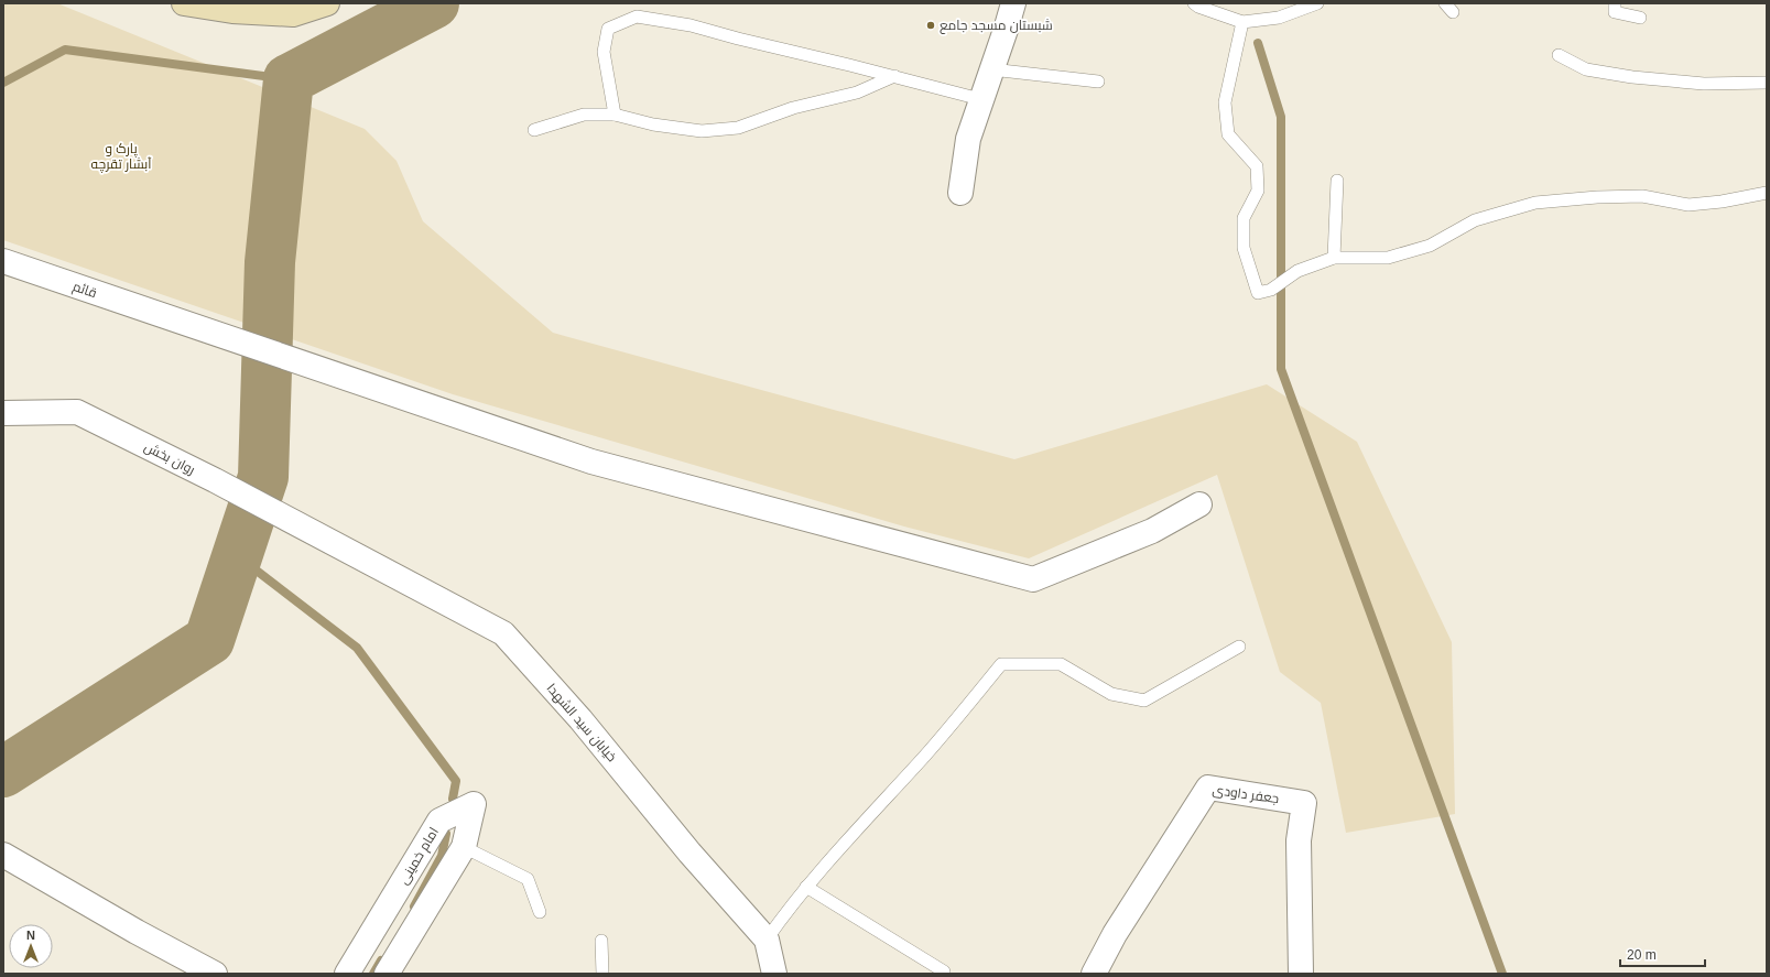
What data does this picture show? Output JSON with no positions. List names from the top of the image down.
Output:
{
  "streets": {
    "street": [
      "قائم",
      "روان بخش",
      "خیابان سید الشهدا",
      "جعفر داودی",
      "امام خمینی"
    ]
  },
  "crossings": [
    ["روان بخش", "خیابان سید الشهدا"]
  ],
  "parks": ["پارک و آبشار تقرچه"],
  "places": ["شبستان مسجد جامع"],
  "scale_bar": "20 m",
  "north": "top"
}
